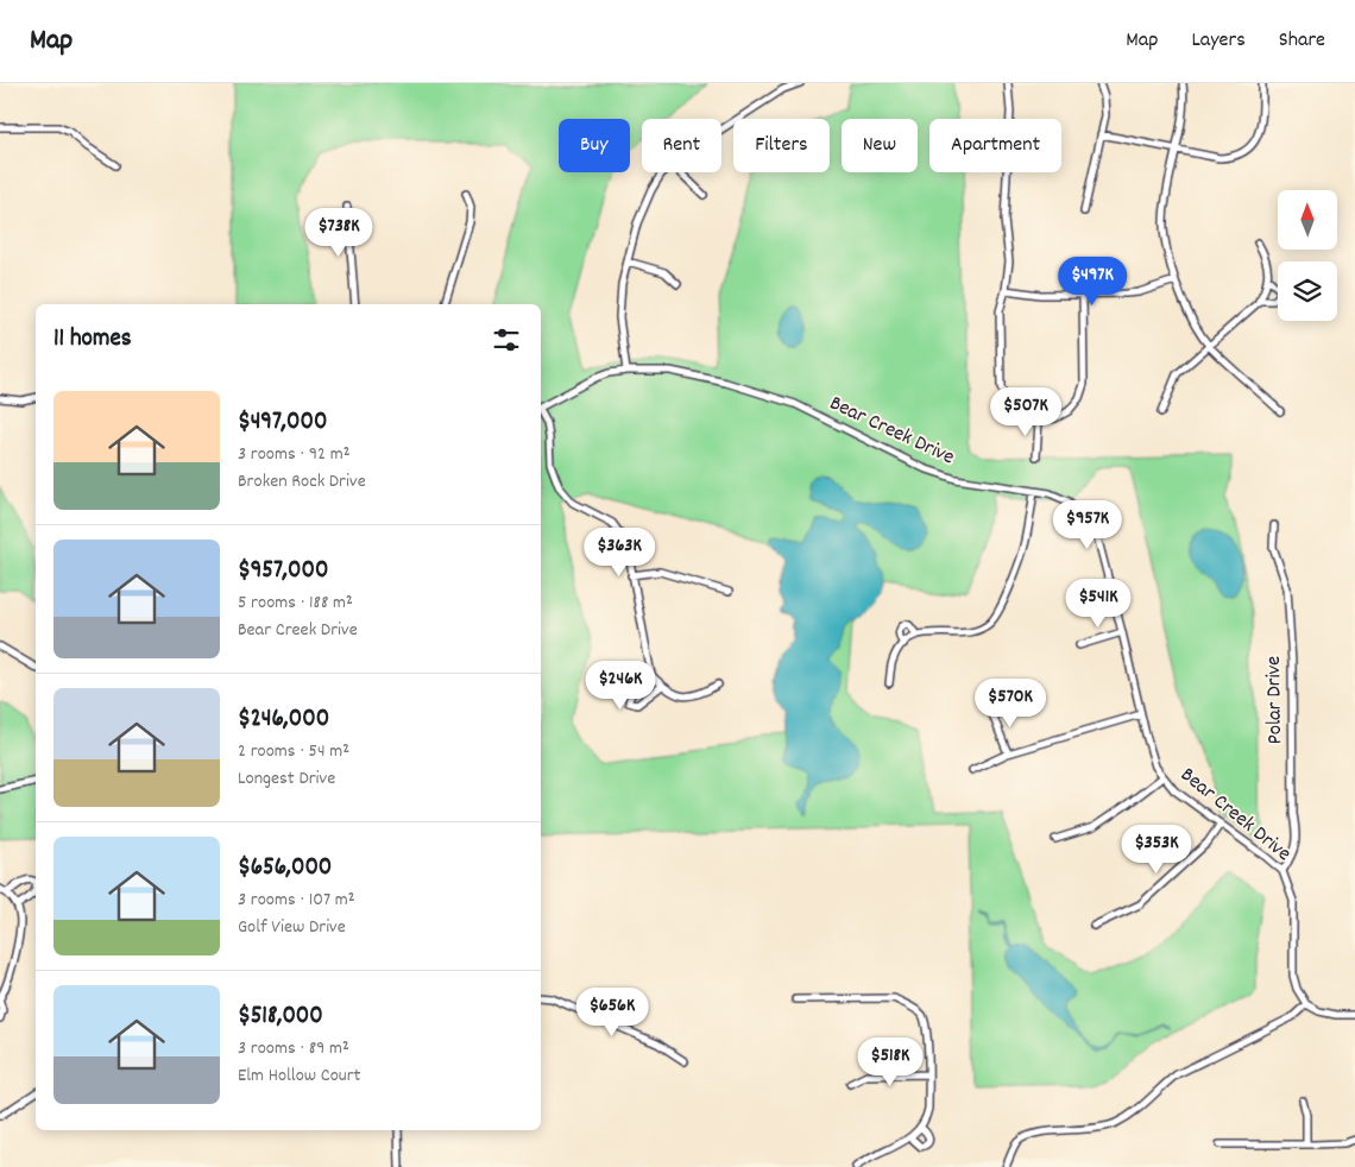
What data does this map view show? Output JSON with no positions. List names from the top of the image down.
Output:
{
  "streets": {
    "street": ["Bear Creek Drive", "Polar Drive"]
  },
  "crossings": [
    ["Bear Creek Drive", "Polar Drive"]
  ],
  "north": "top",
  "page": {
    "header": "Map",
    "nav": ["Map", "Layers", "Share"],
    "chip": [
      "Buy",
      "Rent",
      "Filters",
      "New",
      "Apartment"
    ],
    "price": [
      "$738K",
      "$497K",
      "$507K",
      "$957K",
      "$363K",
      "$541K",
      "$246K",
      "$570K",
      "$353K",
      "$656K",
      "$518K"
    ],
    "heading": "11 homes",
    "list": [
      {
        "name": "$497,000",
        "note": "3 rooms · 92 m² · Broken Rock Drive"
      },
      {
        "name": "$957,000",
        "note": "5 rooms · 188 m² · Bear Creek Drive"
      },
      {
        "name": "$246,000",
        "note": "2 rooms · 54 m² · Longest Drive"
      },
      {
        "name": "$656,000",
        "note": "3 rooms · 107 m² · Golf View Drive"
      },
      {
        "name": "$518,000",
        "note": "3 rooms · 89 m² · Elm Hollow Court"
      }
    ]
  }
}
